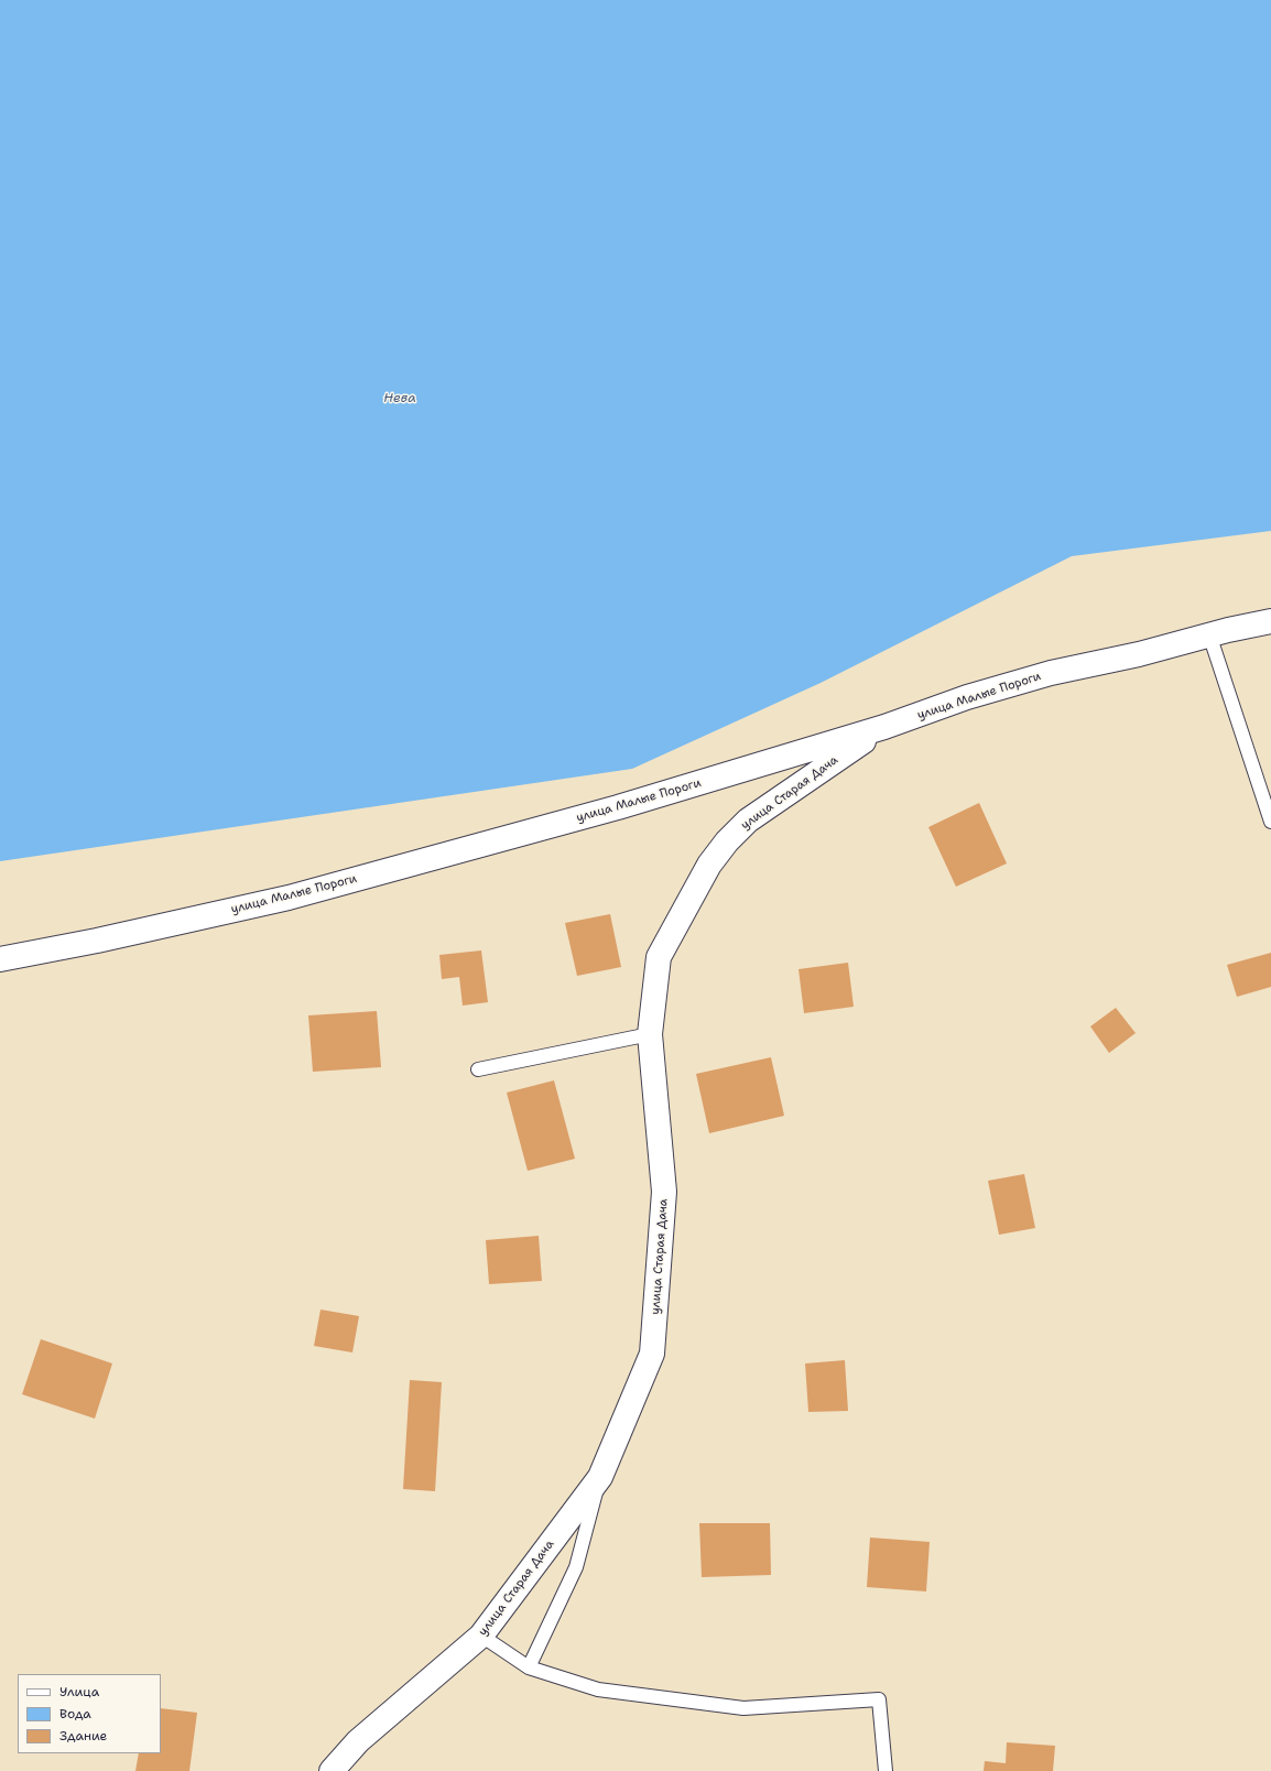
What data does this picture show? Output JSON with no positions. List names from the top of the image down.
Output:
{
  "streets": {
    "street": ["улица Малые Пороги", "улица Старая Дача"]
  },
  "crossings": [
    ["улица Малые Пороги", "улица Старая Дача"]
  ],
  "water": ["Нева"],
  "legend": ["Улица", "Вода", "Здание"]
}
